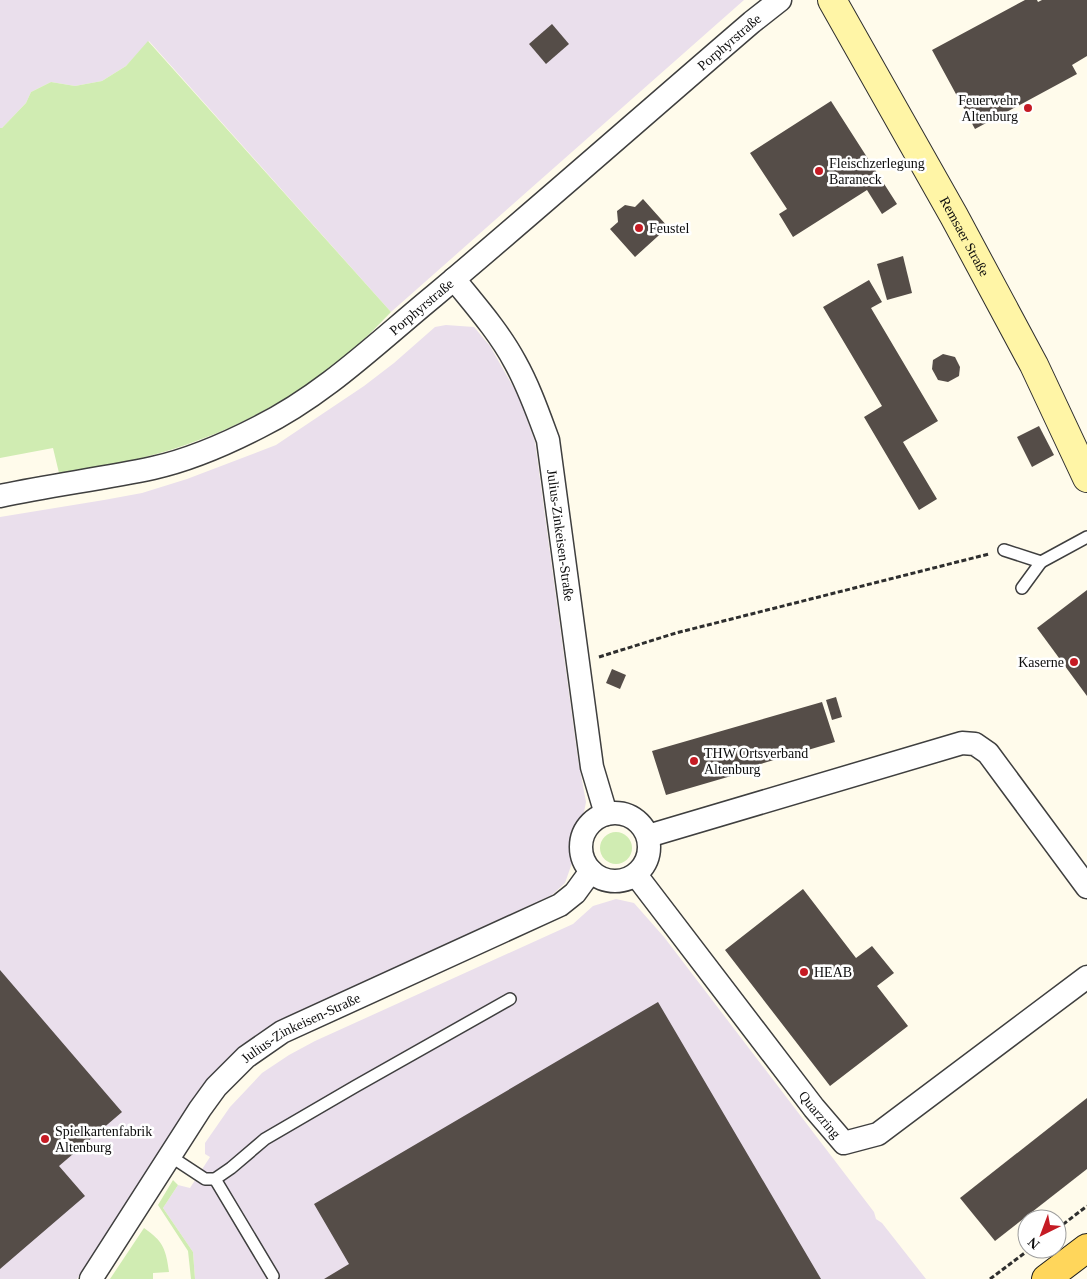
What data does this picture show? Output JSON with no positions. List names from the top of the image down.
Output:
{
  "streets": {
    "street": [
      "Porphyrstraße",
      "Remsaer Straße",
      "Julius-Zinkeisen-Straße",
      "Quarzring"
    ]
  },
  "crossings": [
    ["Porphyrstraße", "Julius-Zinkeisen-Straße"],
    ["Julius-Zinkeisen-Straße", "Quarzring"]
  ],
  "places": [
    "Feuerwehr Altenburg",
    "Fleischzerlegung Baraneck",
    "Feustel",
    "Kaserne",
    "THW Ortsverband Altenburg",
    "HEAB",
    "Spielkartenfabrik Altenburg"
  ],
  "north": "bottom left"
}
